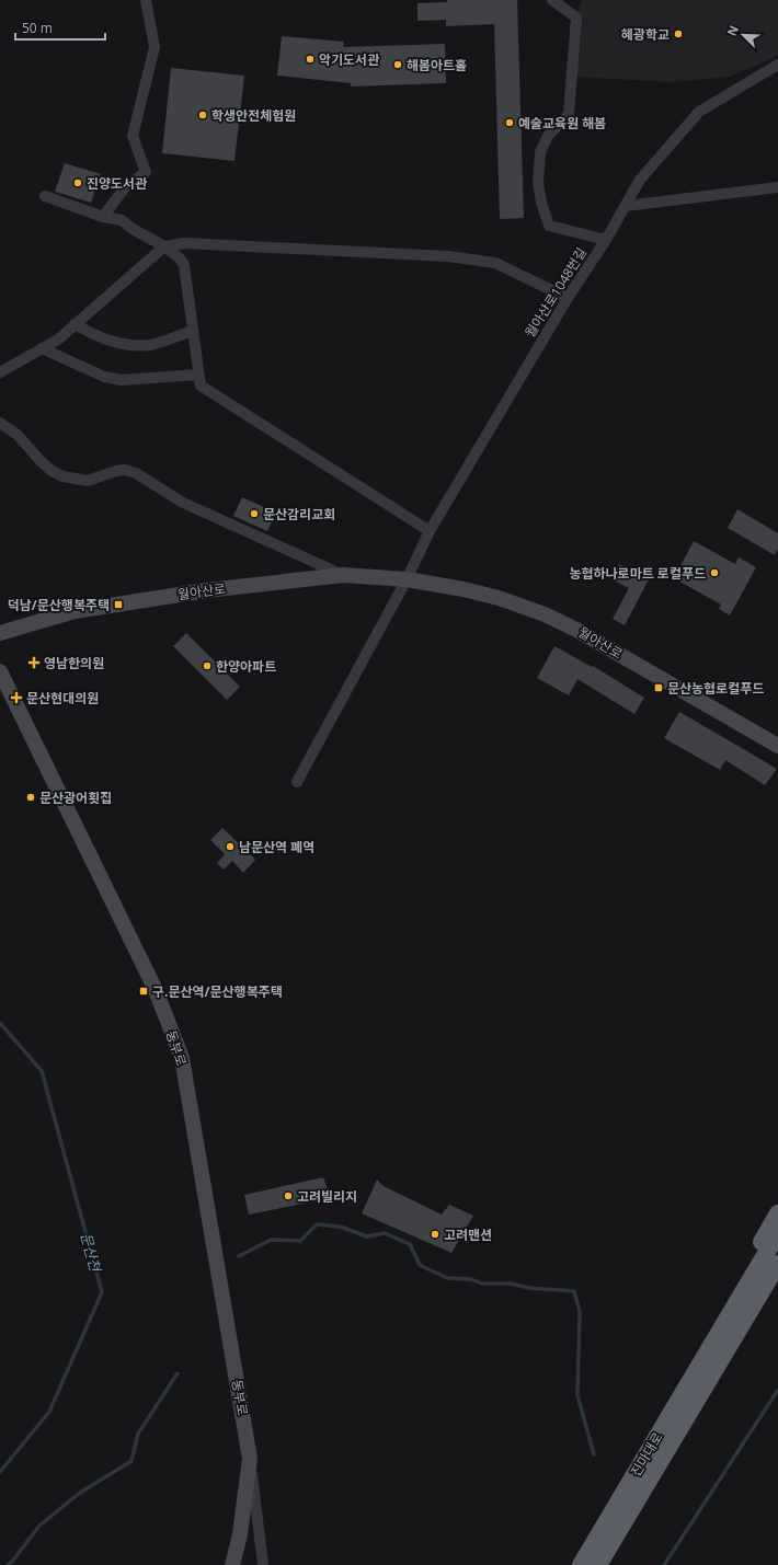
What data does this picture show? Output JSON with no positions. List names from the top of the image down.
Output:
{
  "streets": {
    "highway": ["진마대로"],
    "main road": ["월아산로", "동부로"],
    "street": ["월아산로1048번길"]
  },
  "crossings": [
    ["월아산로1048번길", "월아산로"]
  ],
  "water": ["문산천"],
  "places": {
    "other": [
      "혜광학교",
      "악기도서관",
      "해봄아트홀",
      "학생안전체험원",
      "예술교육원 해봄",
      "진양도서관",
      "문산감리교회",
      "농협하나로마트 로컬푸드",
      "한양아파트",
      "문산광어횟집",
      "남문산역 폐역",
      "고려빌리지",
      "고려맨션"
    ],
    "transit": ["덕남/문산행복주택", "문산농협로컬푸드", "구.문산역/문산행복주택"],
    "health": ["영남한의원", "문산현대의원"]
  },
  "scale_bar": "50 m",
  "north": "top left"
}
